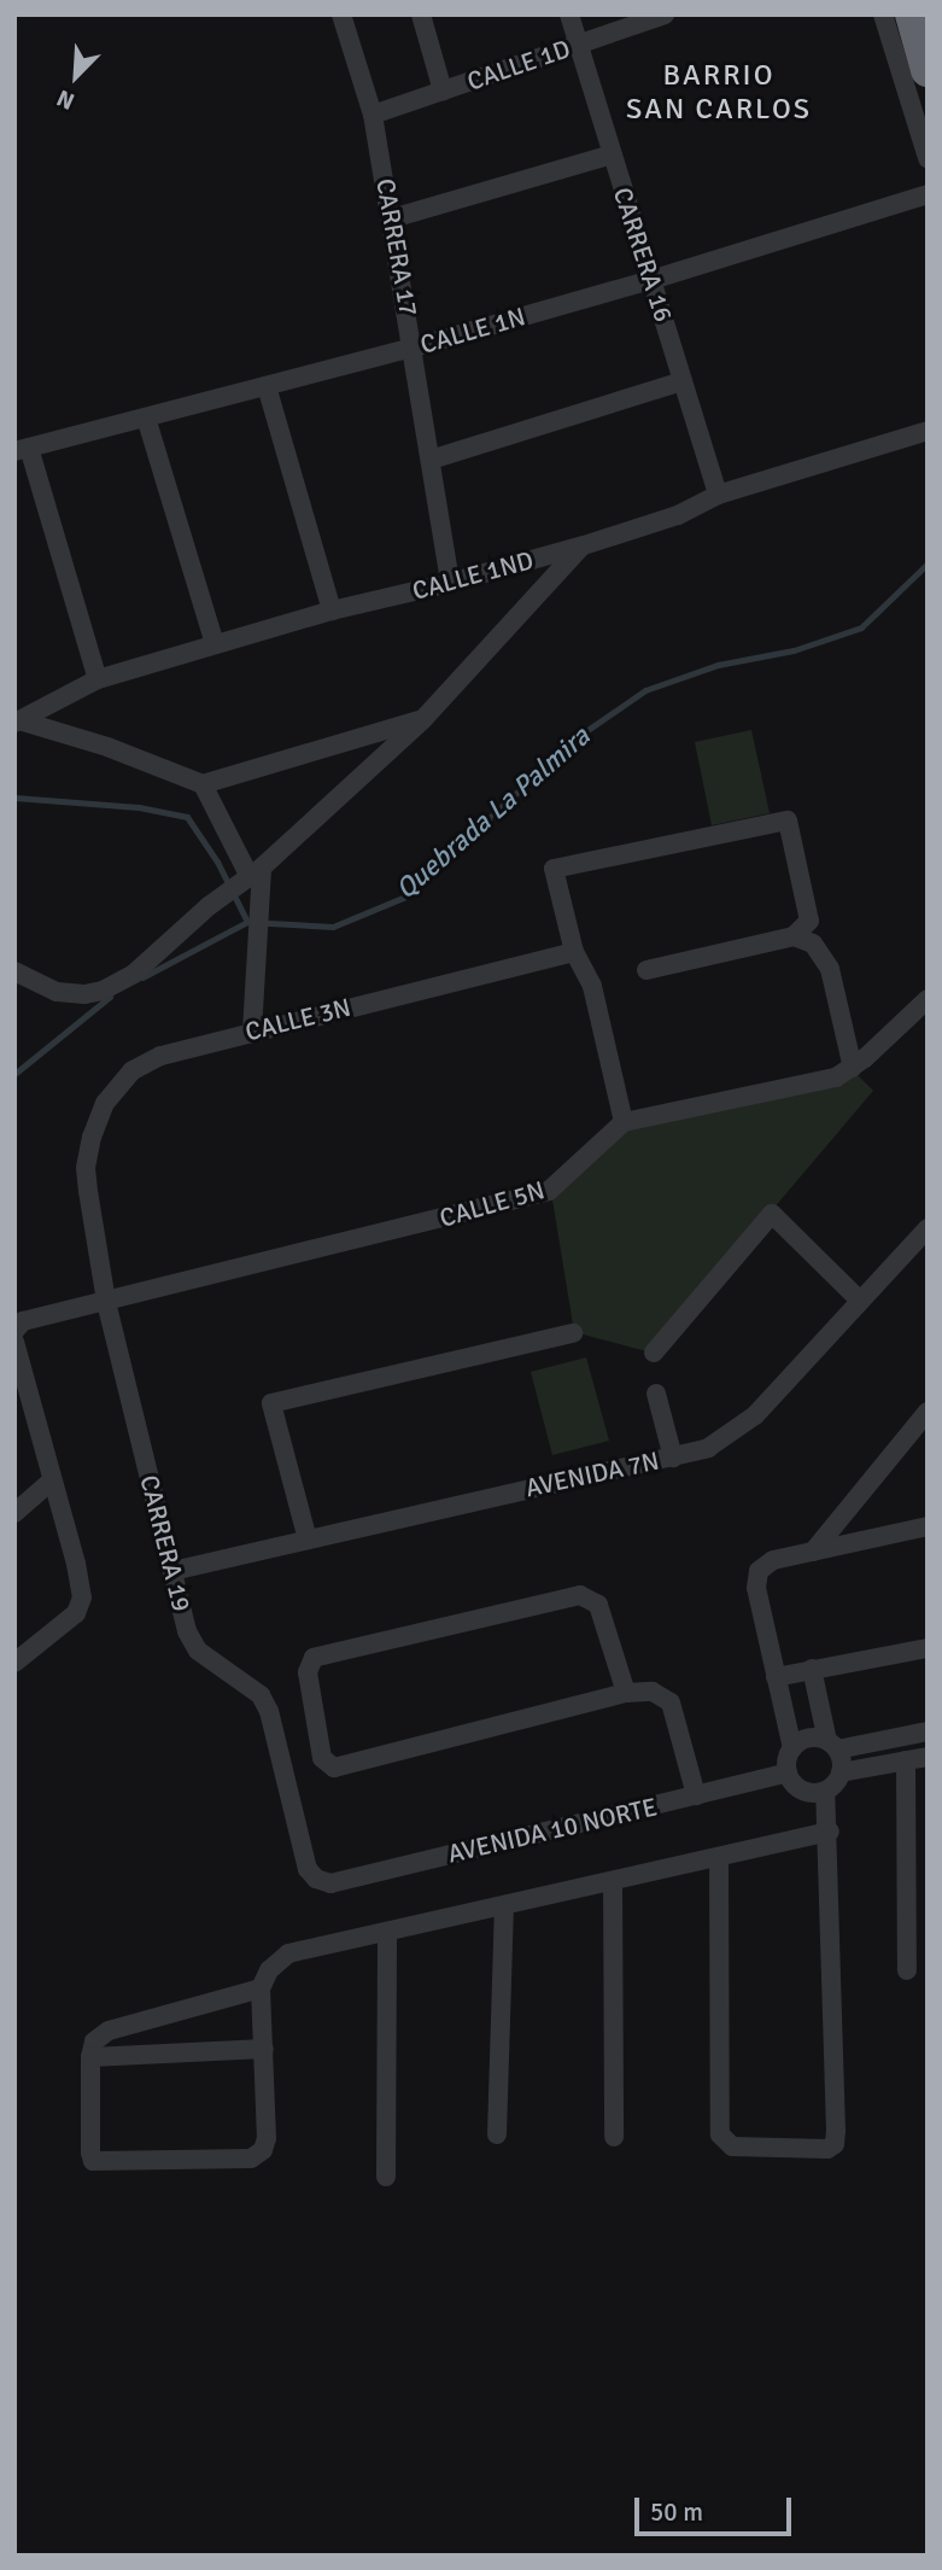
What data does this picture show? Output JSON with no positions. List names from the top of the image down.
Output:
{
  "streets": {
    "street": [
      "CALLE 1D",
      "CARRERA 17",
      "CARRERA 16",
      "CALLE 1N",
      "CALLE 1ND",
      "CALLE 3N",
      "CALLE 5N",
      "AVENIDA 7N",
      "CARRERA 19",
      "AVENIDA 10 NORTE"
    ]
  },
  "crossings": [
    ["CALLE 1D", "CARRERA 17"],
    ["CALLE 1D", "CARRERA 16"],
    ["CARRERA 17", "CALLE 1N"],
    ["CARRERA 17", "CALLE 1ND"],
    ["CARRERA 16", "CALLE 1N"],
    ["CARRERA 16", "CALLE 1ND"],
    ["CALLE 3N", "CARRERA 19"],
    ["CALLE 5N", "CARRERA 19"],
    ["AVENIDA 7N", "CARRERA 19"],
    ["CARRERA 19", "AVENIDA 10 NORTE"]
  ],
  "districts": ["BARRIO SAN CARLOS"],
  "water": ["Quebrada La Palmira"],
  "scale_bar": "50 m",
  "north": "bottom left"
}
